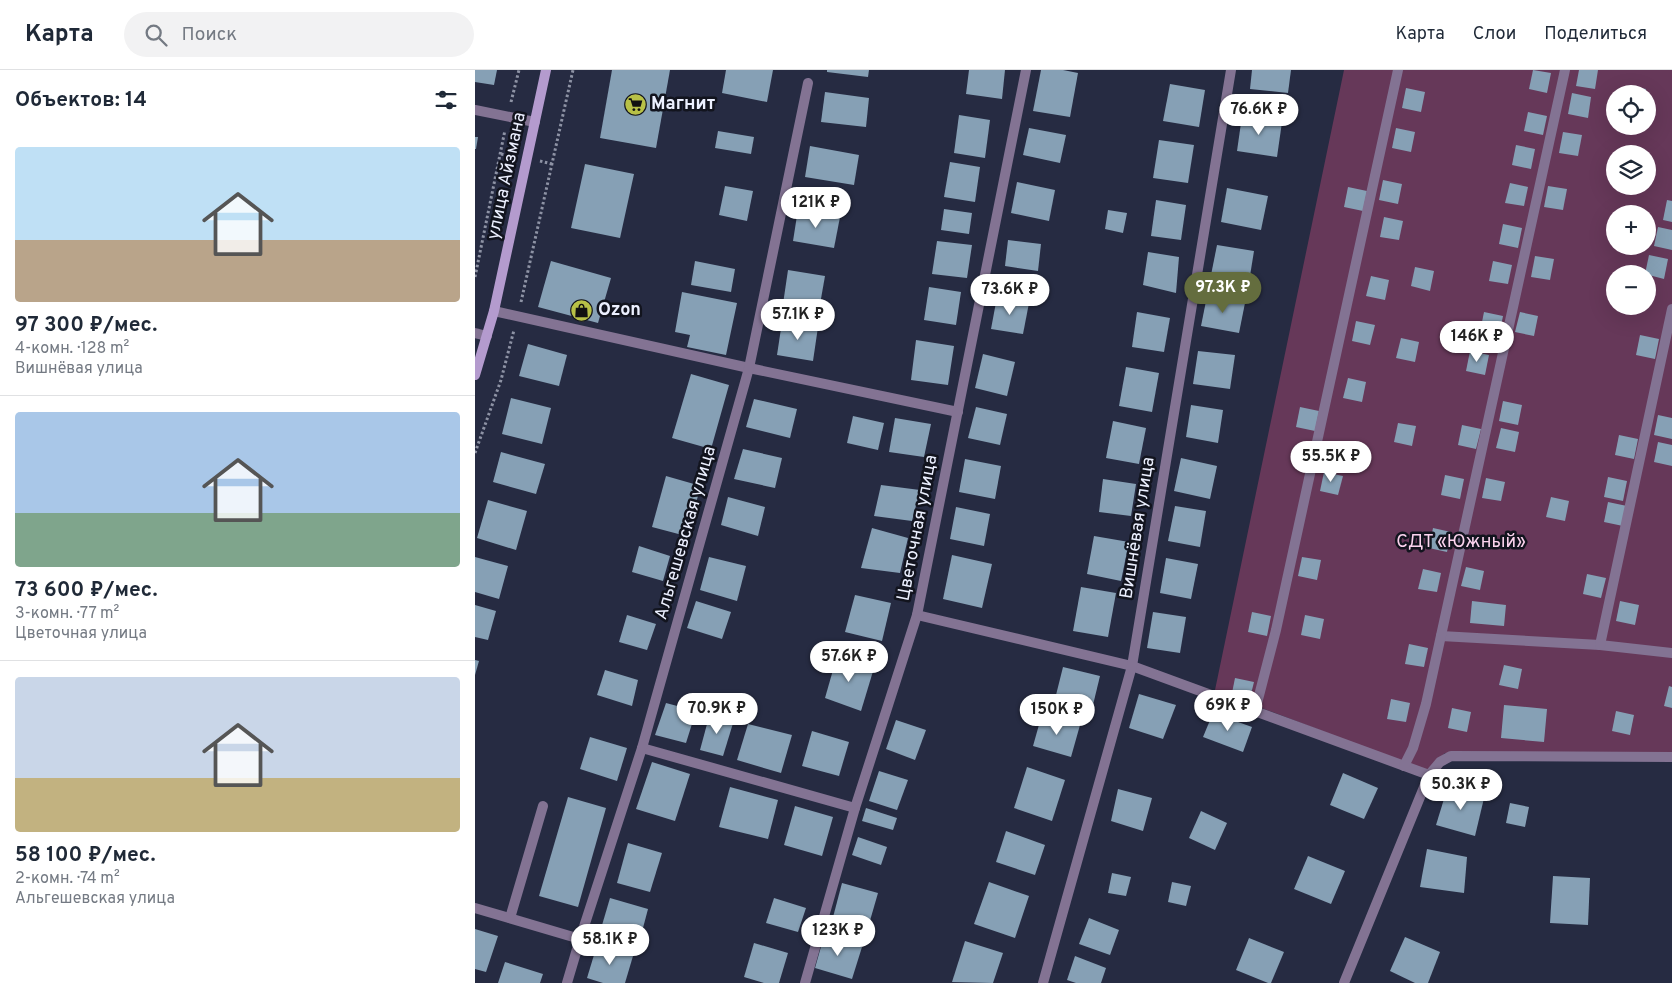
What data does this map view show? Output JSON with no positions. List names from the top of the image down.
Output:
{
  "streets": {
    "street": [
      "улица Айзмана",
      "Цветочная улица",
      "Вишнёвая улица",
      "Альгешевская улица"
    ]
  },
  "parks": ["СДТ «Южный»"],
  "places": {
    "supermarket": ["Магнит"],
    "shop": ["Ozon"]
  },
  "page": {
    "header": "Карта",
    "search": "Поиск",
    "nav": ["Карта", "Слои", "Поделиться"],
    "heading": "Объектов: 14",
    "map_buttons": ["+", "−"],
    "price": [
      "76.6K ₽",
      "121K ₽",
      "97.3K ₽",
      "73.6K ₽",
      "57.1K ₽",
      "146K ₽",
      "55.5K ₽",
      "57.6K ₽",
      "69K ₽",
      "70.9K ₽",
      "150K ₽",
      "50.3K ₽",
      "123K ₽",
      "58.1K ₽"
    ],
    "list": [
      {
        "name": "97 300 ₽/мес.",
        "note": "4-комн. · 128 m² · Вишнёвая улица"
      },
      {
        "name": "73 600 ₽/мес.",
        "note": "3-комн. · 77 m² · Цветочная улица"
      },
      {
        "name": "58 100 ₽/мес.",
        "note": "2-комн. · 74 m² · Альгешевская улица"
      }
    ]
  }
}
